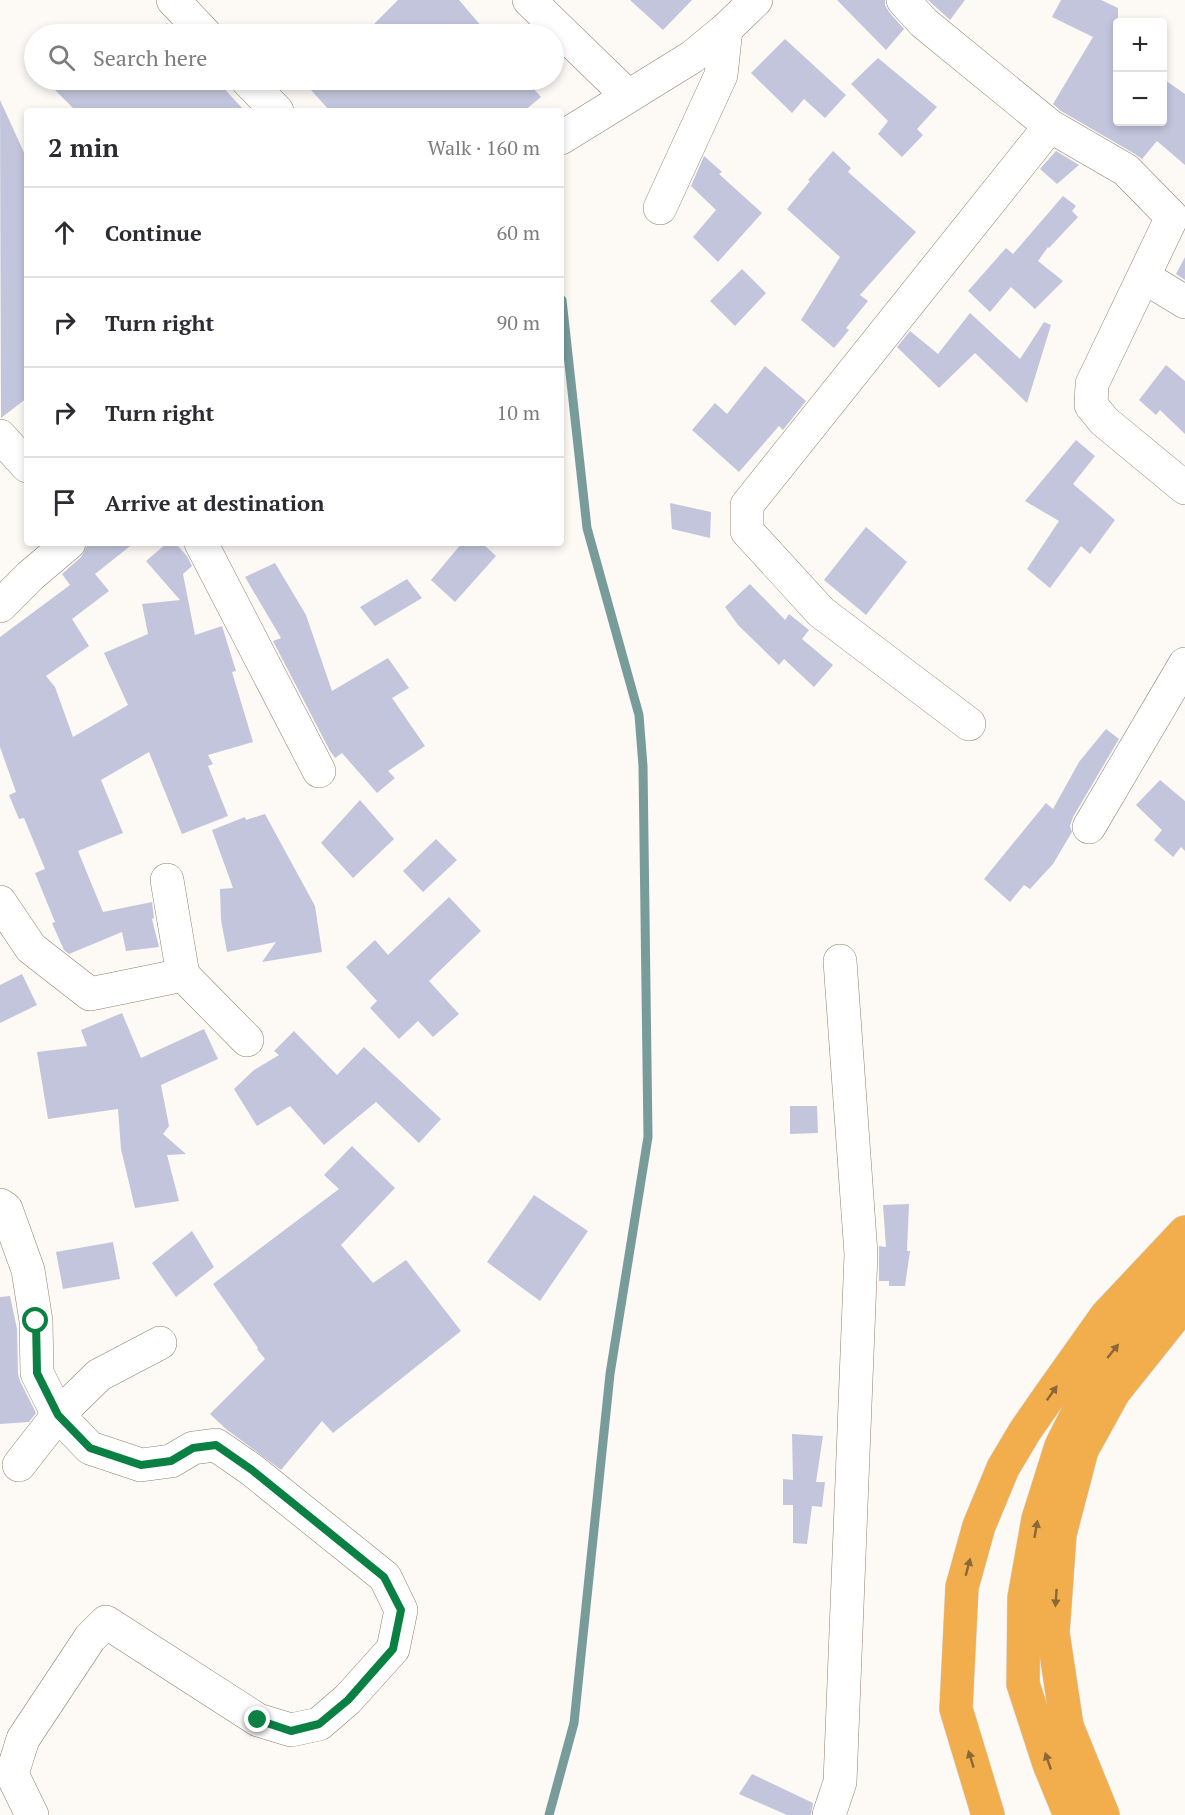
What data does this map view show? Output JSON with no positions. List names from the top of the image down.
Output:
{
  "page": {
    "map_buttons": ["+", "−"],
    "search": "Search here",
    "heading": ["2 min", "Walk · 160 m"],
    "list": [
      ["Continue", "60 m"],
      ["Turn right", "90 m"],
      ["Turn right", "10 m"],
      "Arrive at destination"
    ]
  }
}
